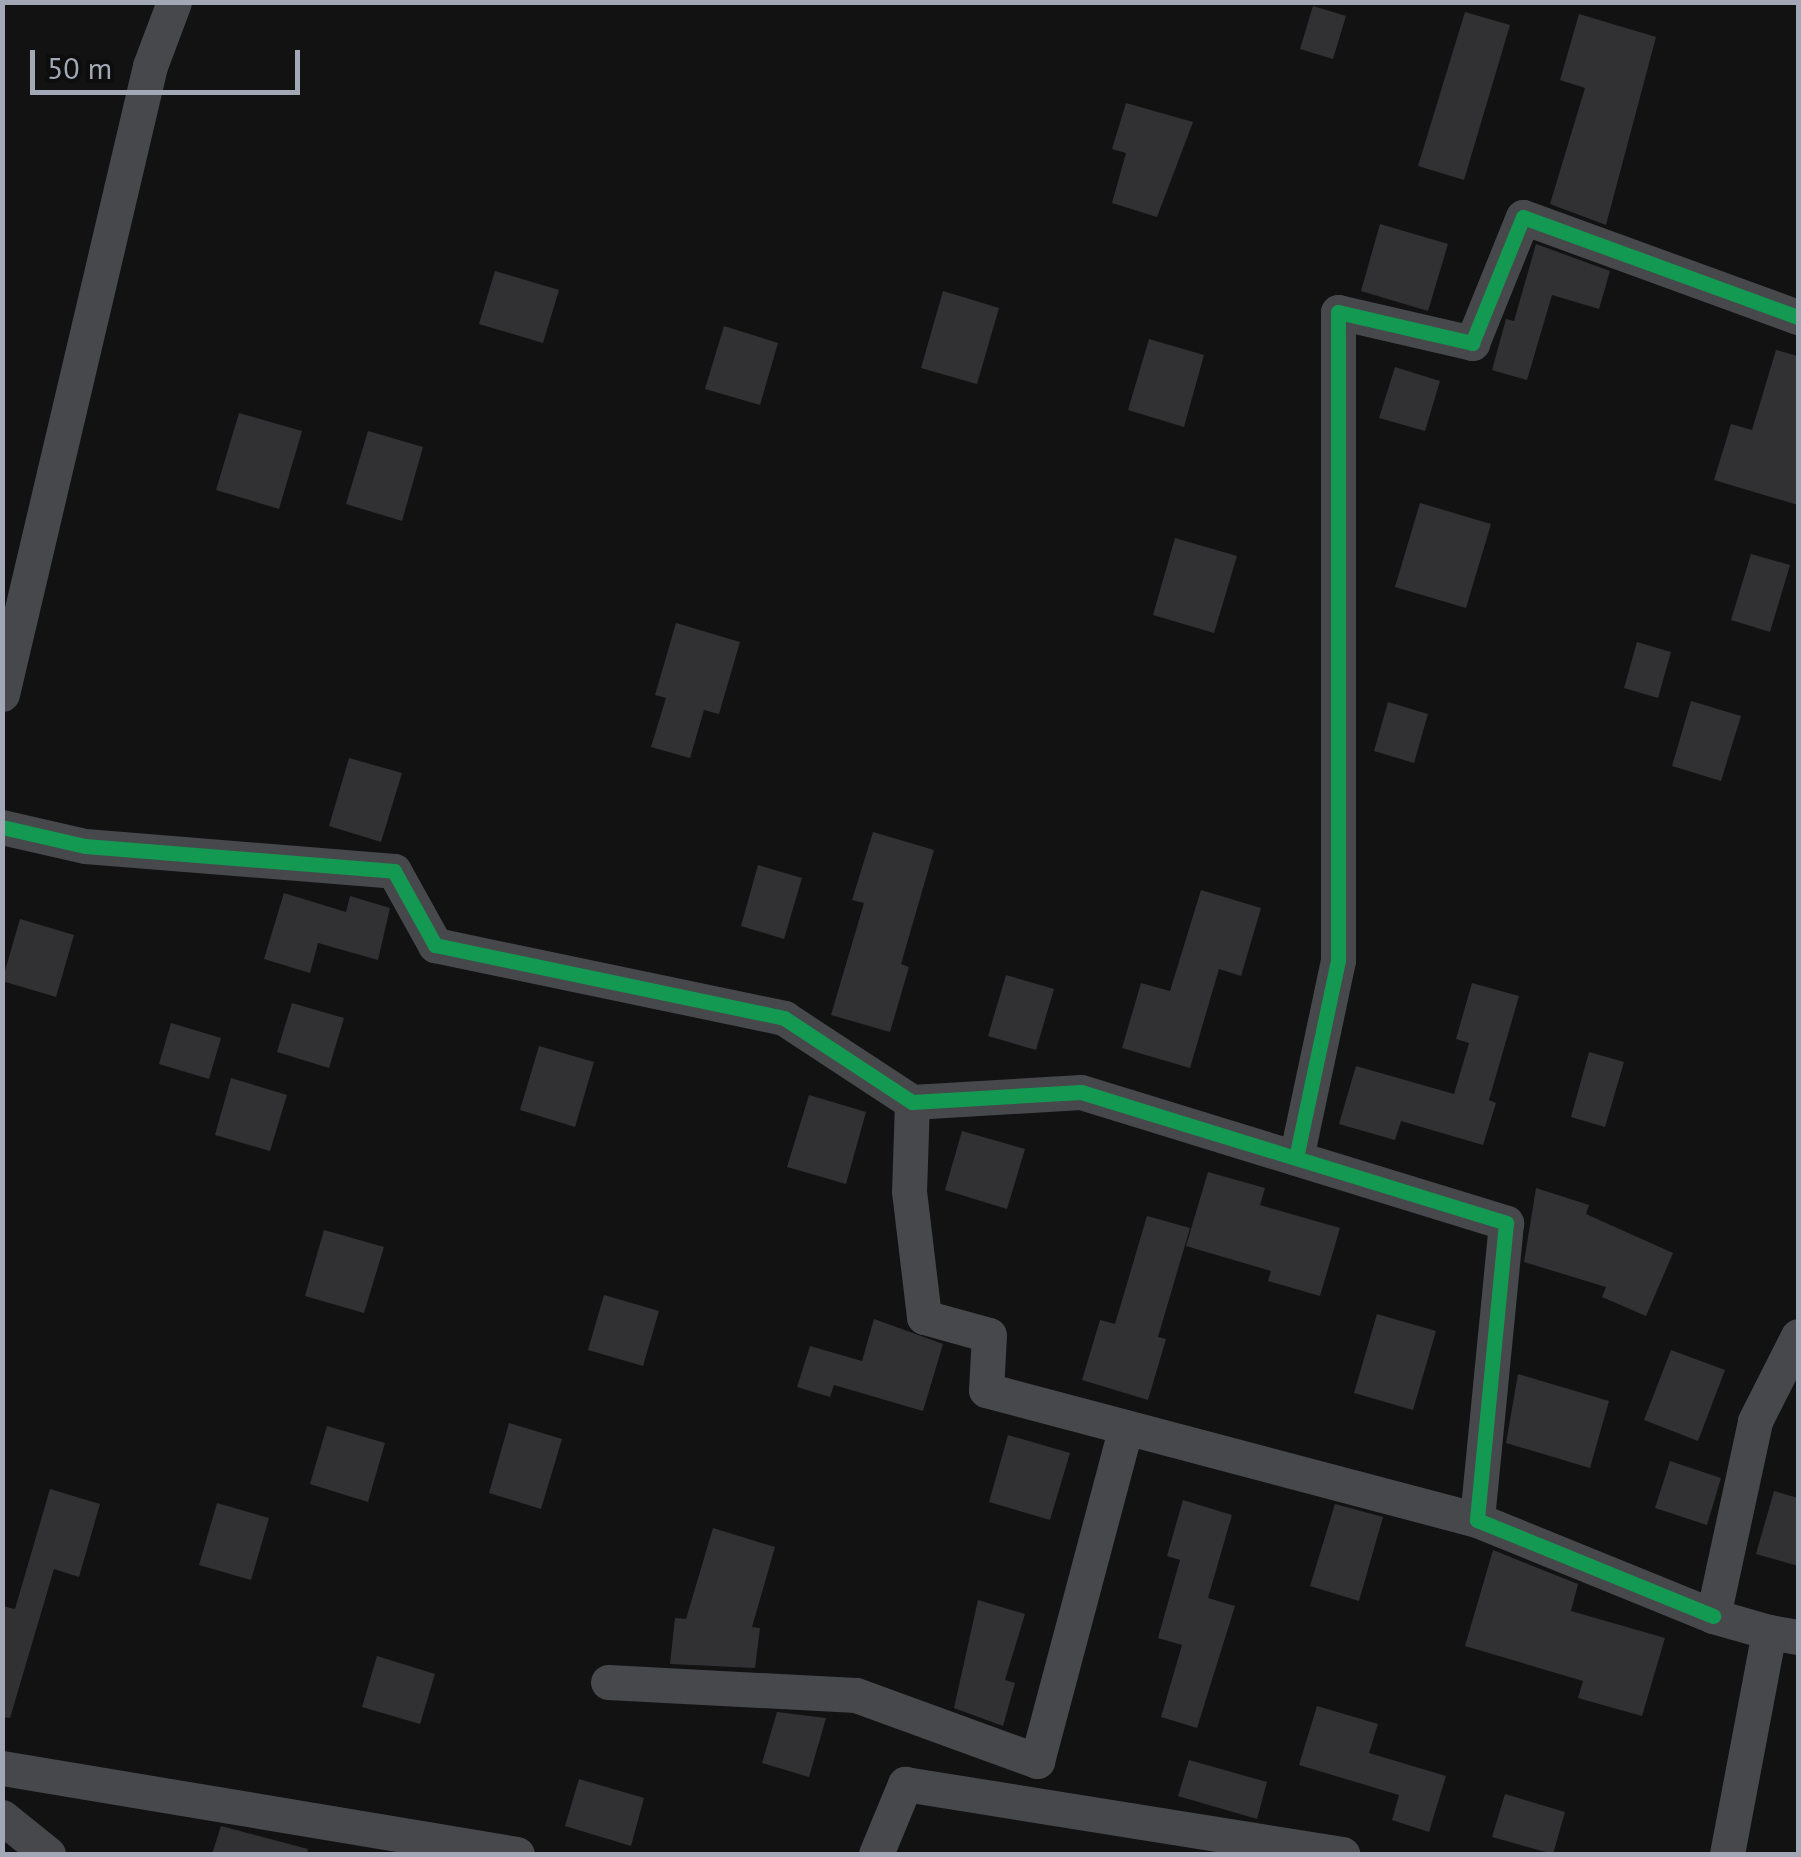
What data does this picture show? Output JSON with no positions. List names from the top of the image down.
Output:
{
  "scale_bar": "50 m"
}
